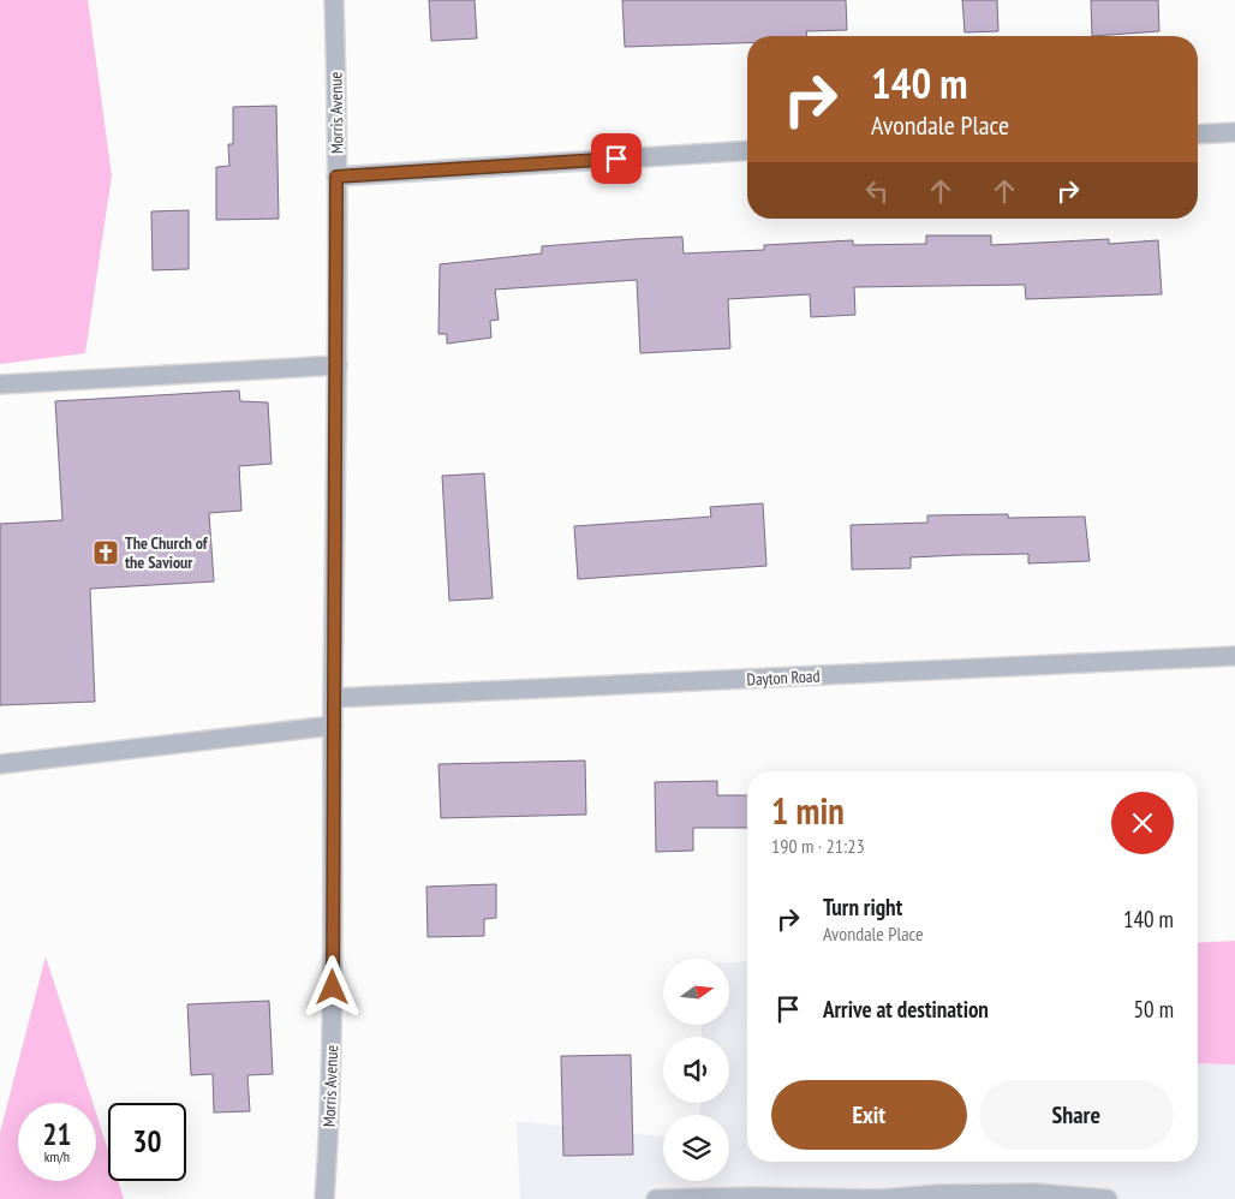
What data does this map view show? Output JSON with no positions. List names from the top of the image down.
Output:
{
  "streets": {
    "street": ["Morris Avenue", "Dayton Road"]
  },
  "crossings": [
    ["Morris Avenue", "Dayton Road"]
  ],
  "places": {
    "church": ["The Church of the Saviour"]
  },
  "north": "right",
  "page": {
    "turn": ["140 m", "Avondale Place"],
    "heading": ["1 min", "190 m · 21:23"],
    "list": [
      {
        "name": "Turn right",
        "note": "Avondale Place",
        "value": "140 m"
      },
      {
        "name": "Arrive at destination",
        "value": "50 m"
      }
    ],
    "buttons": ["Exit", "Share"],
    "speed": "21 km/h",
    "limit": "30"
  }
}
